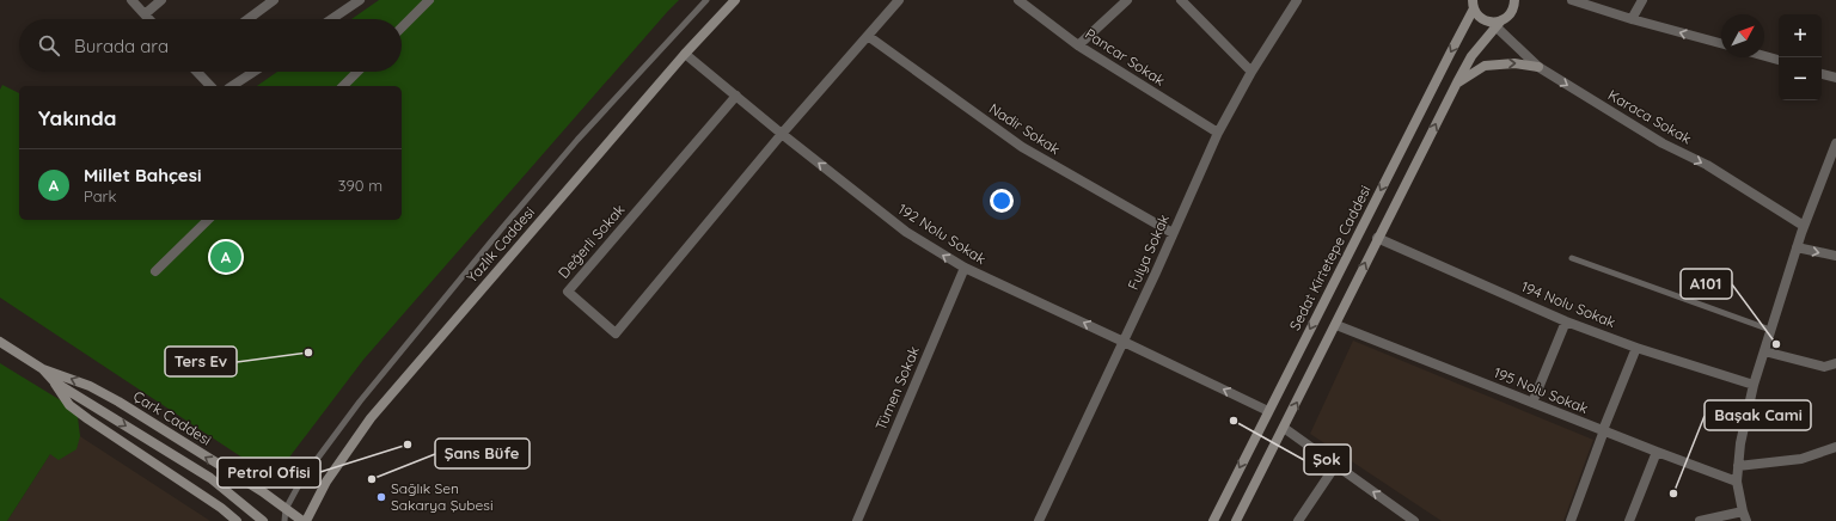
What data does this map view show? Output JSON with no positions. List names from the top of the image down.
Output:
{
  "streets": {
    "main road": ["Yazlık Caddesi", "Sedat Kirtetepe Caddesi", "Çark Caddesi"],
    "street": [
      "Pancar Sokak",
      "Karaca Sokak",
      "Nadir Sokak",
      "192 Nolu Sokak",
      "Değerli Sokak",
      "Fulya Sokak",
      "194 Nolu Sokak",
      "Tümen Sokak",
      "195 Nolu Sokak"
    ]
  },
  "crossings": [
    ["Pancar Sokak", "Fulya Sokak"],
    ["Nadir Sokak", "Fulya Sokak"],
    ["192 Nolu Sokak", "Değerli Sokak"],
    ["192 Nolu Sokak", "Yazlık Caddesi"],
    ["192 Nolu Sokak", "Fulya Sokak"],
    ["192 Nolu Sokak", "Sedat Kirtetepe Caddesi"],
    ["192 Nolu Sokak", "Tümen Sokak"],
    ["Yazlık Caddesi", "Çark Caddesi"]
  ],
  "one_way": ["Karaca Sokak", "192 Nolu Sokak"],
  "places": [
    "A101",
    "Ters Ev",
    "Şok",
    "Petrol Ofisi",
    "Şans Büfe",
    "Başak Cami",
    "Sağlık Sen Sakarya Şubesi"
  ],
  "north": "top right",
  "page": {
    "map_buttons": ["+", "−"],
    "search": "Burada ara",
    "heading": "Yakında",
    "list": [
      {
        "mark": "A",
        "name": "Millet Bahçesi",
        "note": "Park",
        "value": "390 m"
      }
    ],
    "pins": "A"
  }
}
